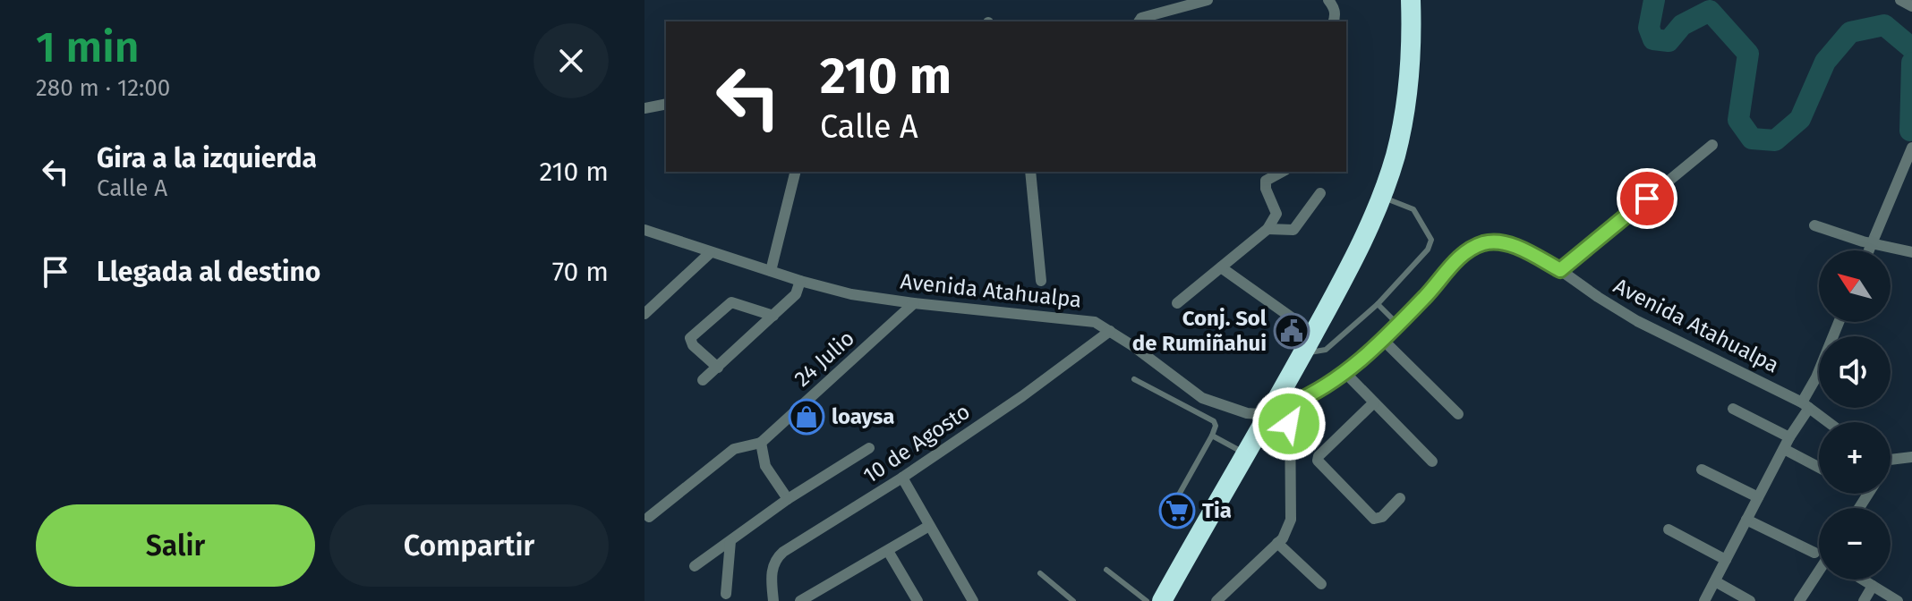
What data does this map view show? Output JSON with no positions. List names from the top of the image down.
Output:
{
  "streets": {
    "street": ["Avenida Atahualpa", "24 Julio", "10 de Agosto"]
  },
  "crossings": [
    ["Avenida Atahualpa", "24 Julio"],
    ["Avenida Atahualpa", "10 de Agosto"]
  ],
  "places": {
    "public building": ["Conj. Sol de Rumiñahui"],
    "shop": ["loaysa"],
    "supermarket": ["Tia"]
  },
  "north": "top left",
  "page": {
    "heading": ["1 min", "280 m · 12:00"],
    "turn": ["210 m", "Calle A"],
    "list": [
      {
        "name": "Gira a la izquierda",
        "note": "Calle A",
        "value": "210 m"
      },
      {
        "name": "Llegada al destino",
        "value": "70 m"
      }
    ],
    "map_buttons": ["+", "−"],
    "buttons": ["Salir", "Compartir"]
  }
}
